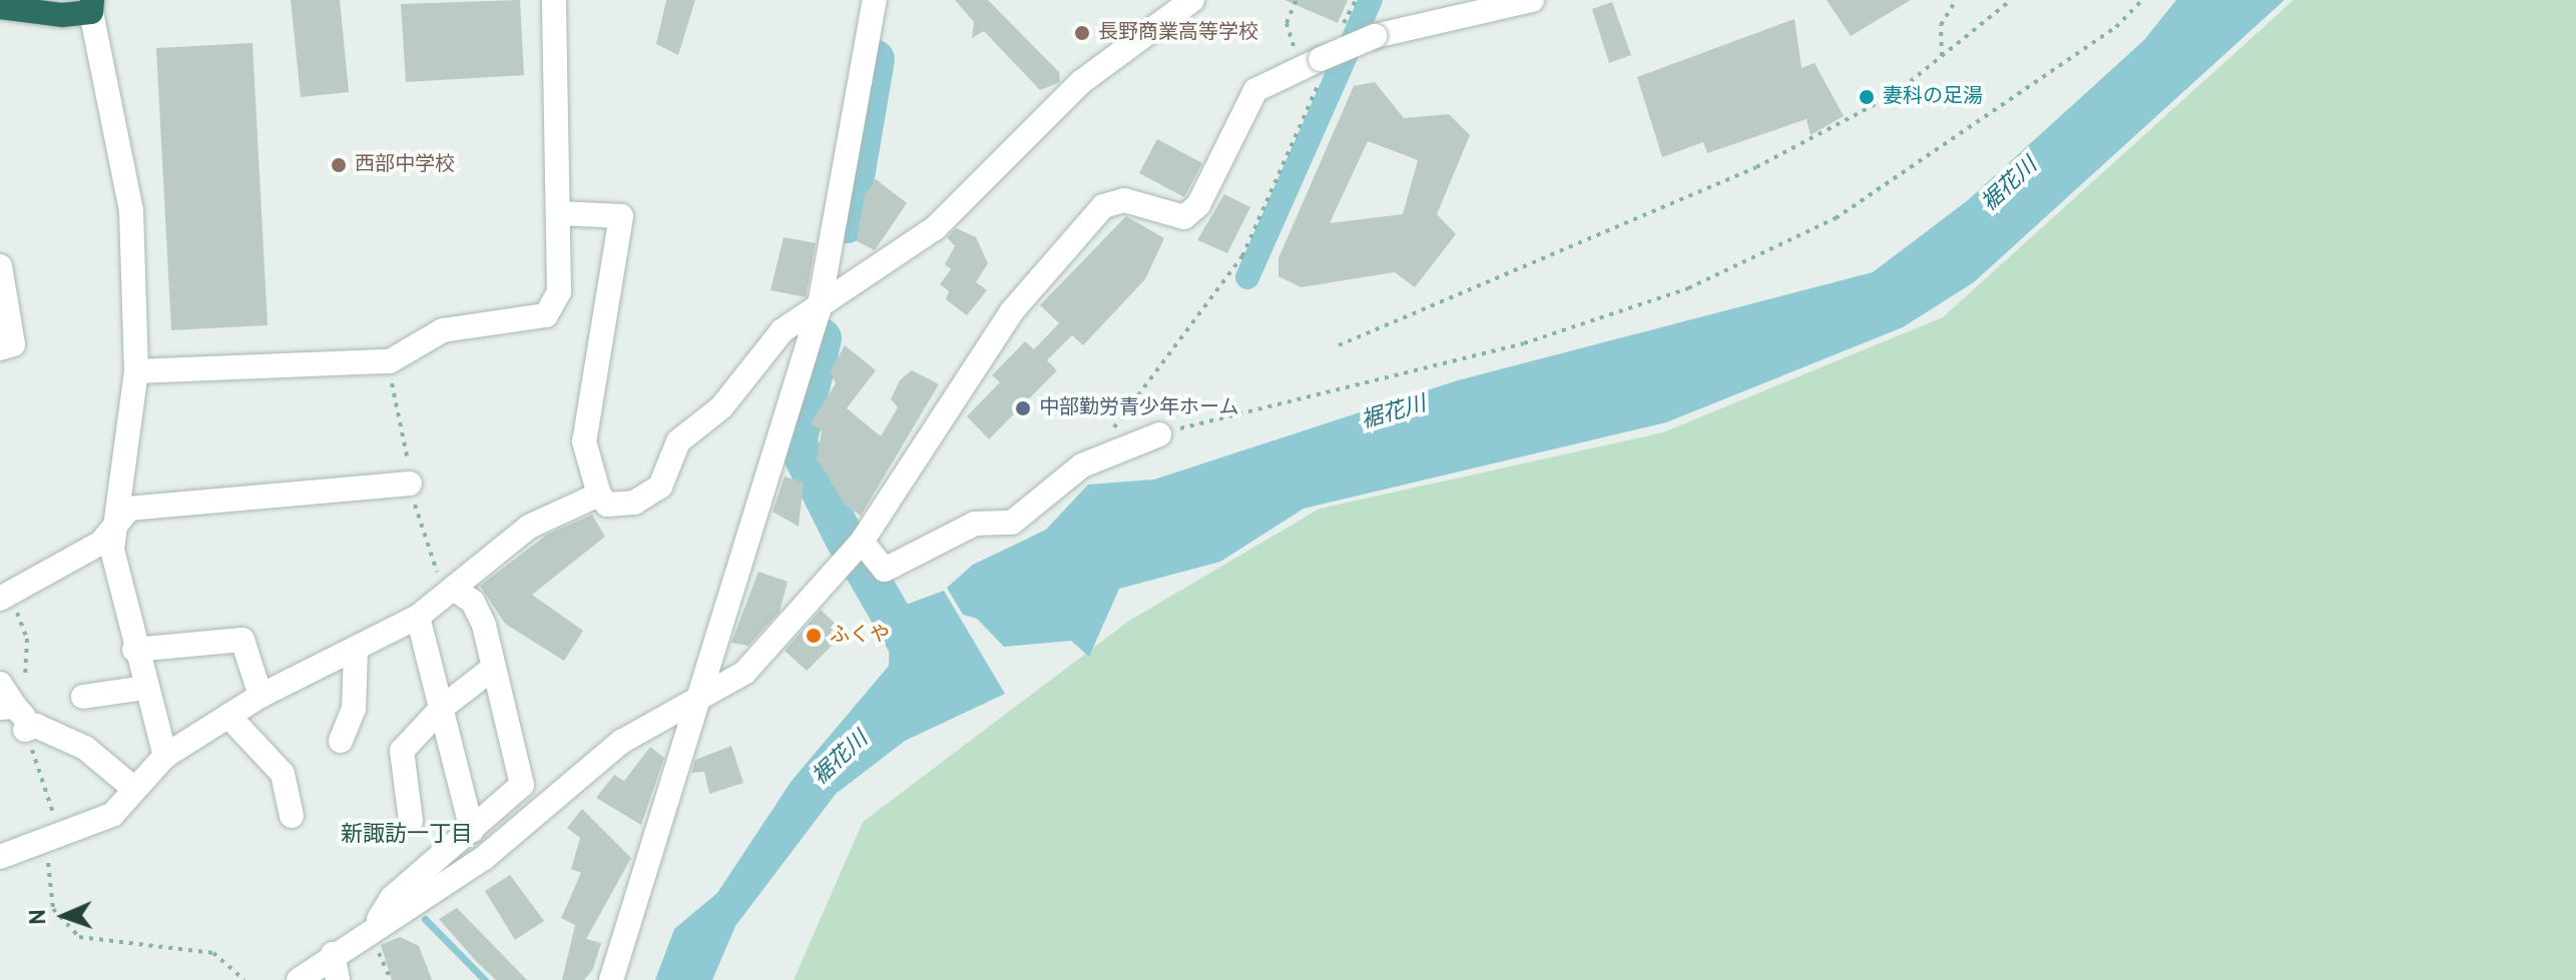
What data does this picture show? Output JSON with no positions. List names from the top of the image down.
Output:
{
  "districts": ["新諏訪一丁目"],
  "water": ["裾花川"],
  "places": [
    "長野商業高等学校",
    "妻科の足湯",
    "西部中学校",
    "中部勤労青少年ホーム",
    "ふくや"
  ],
  "north": "left"
}
